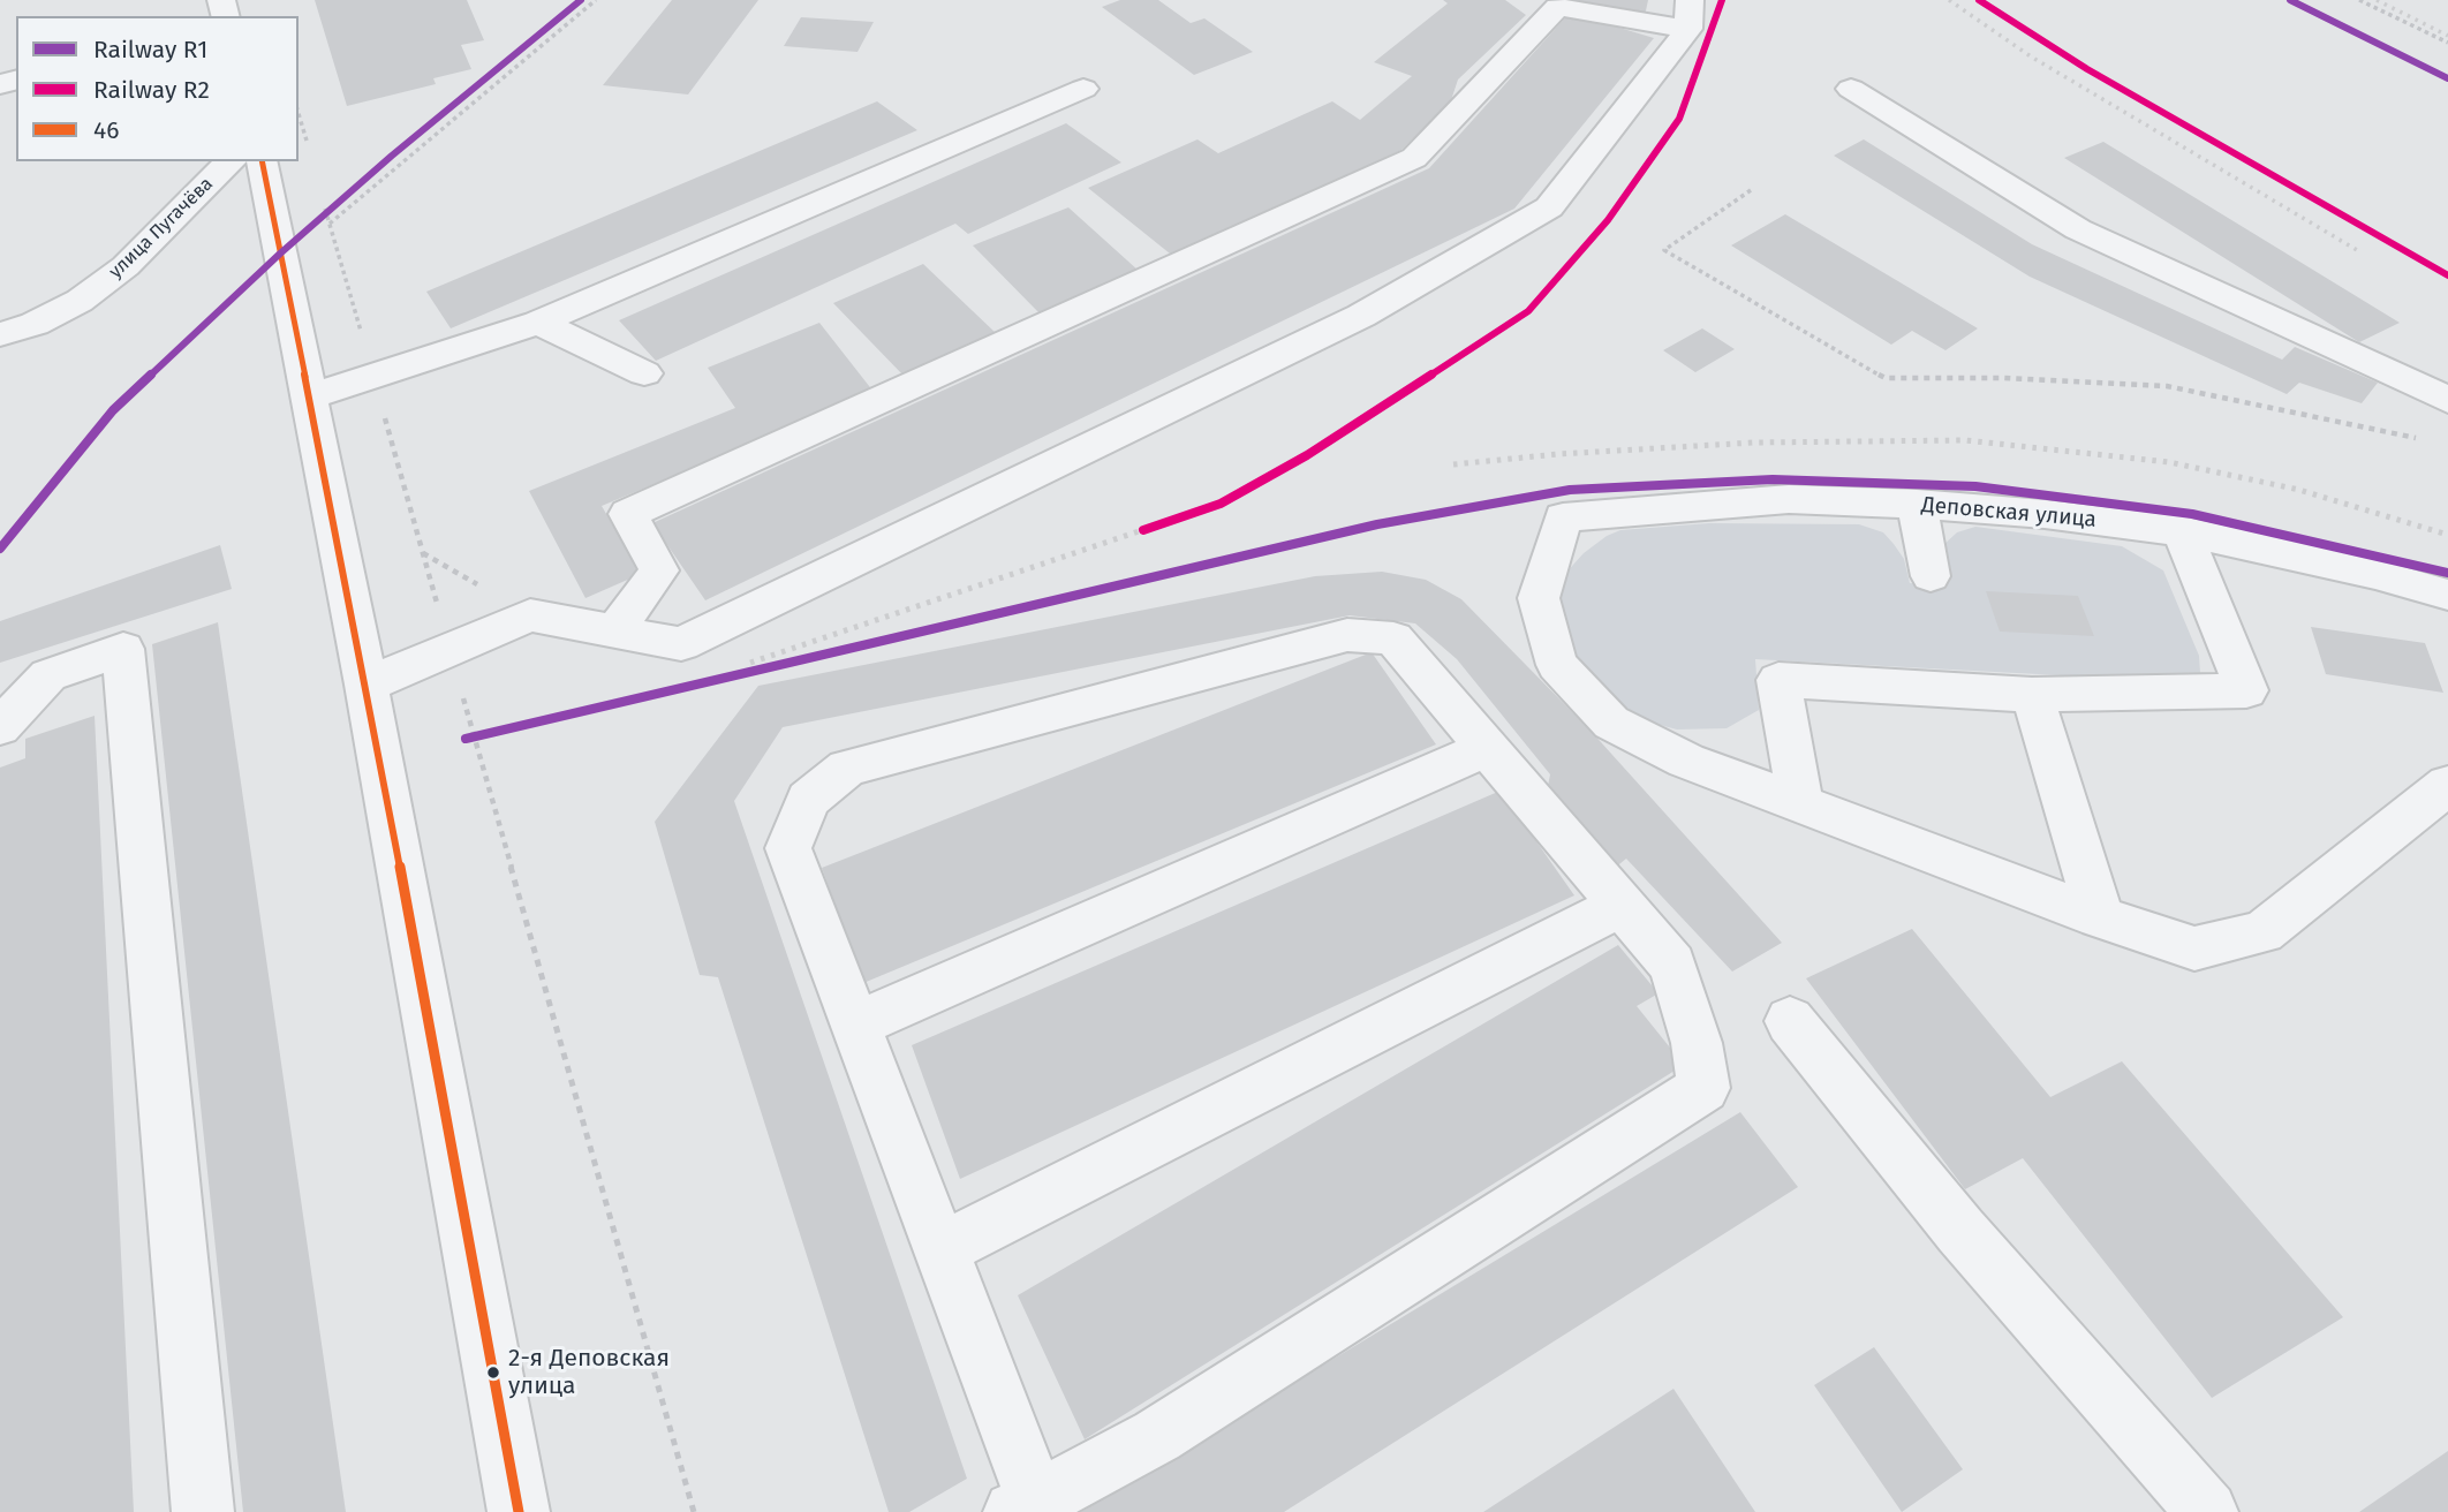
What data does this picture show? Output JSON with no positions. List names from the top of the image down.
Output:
{
  "streets": {
    "street": ["улица Пугачёва", "Деповская улица"]
  },
  "places": ["2-я Деповская улица"],
  "lines": ["rail line R1", "rail line R2", "transit line 46"],
  "legend": ["Railway R1", "Railway R2", "46"]
}
